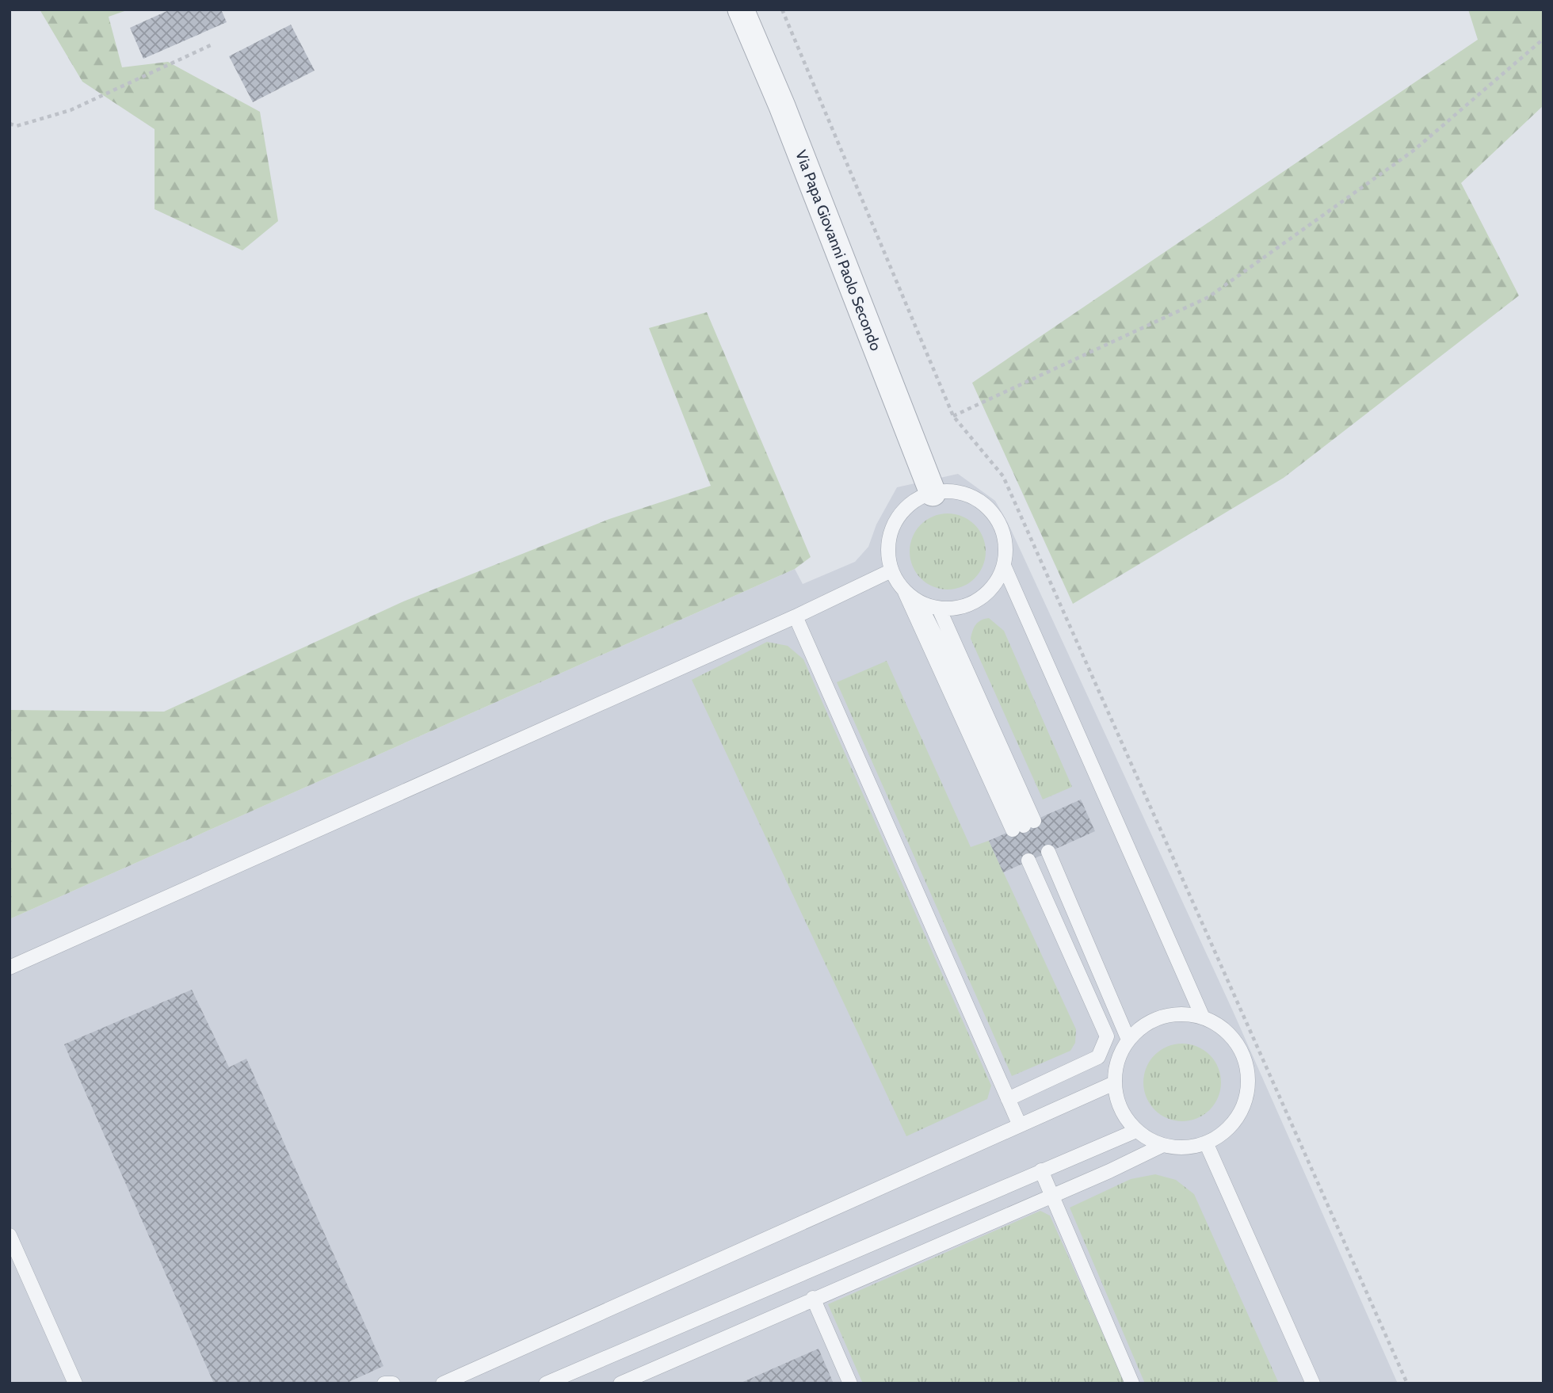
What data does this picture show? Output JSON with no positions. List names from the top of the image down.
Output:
{
  "streets": {
    "street": ["Via Papa Giovanni Paolo Secondo"]
  }
}
